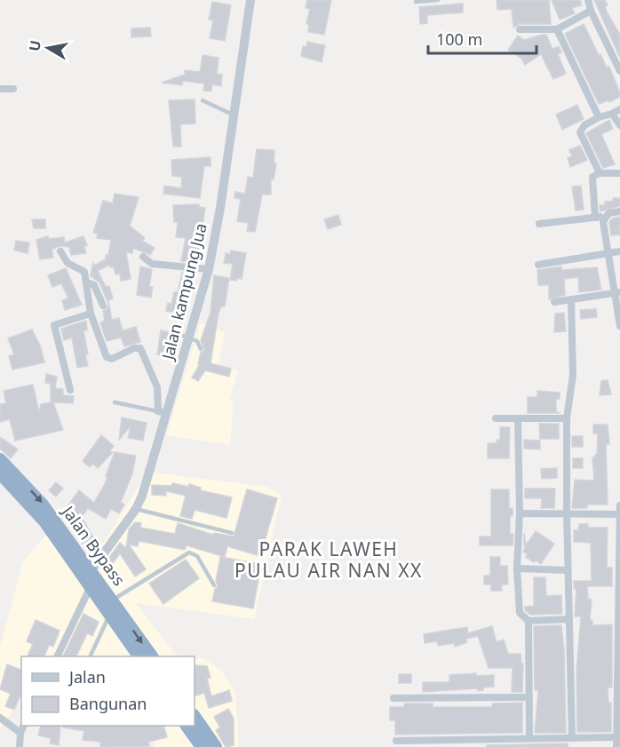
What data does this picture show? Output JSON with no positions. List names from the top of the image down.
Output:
{
  "streets": {
    "highway": ["Jalan Bypass"],
    "street": ["Jalan kampung Jua"]
  },
  "crossings": [
    ["Jalan kampung Jua", "Jalan Bypass"]
  ],
  "districts": ["PARAK LAWEH PULAU AIR NAN XX"],
  "legend": ["Jalan", "Bangunan"],
  "scale_bar": "100 m",
  "north": "left"
}
